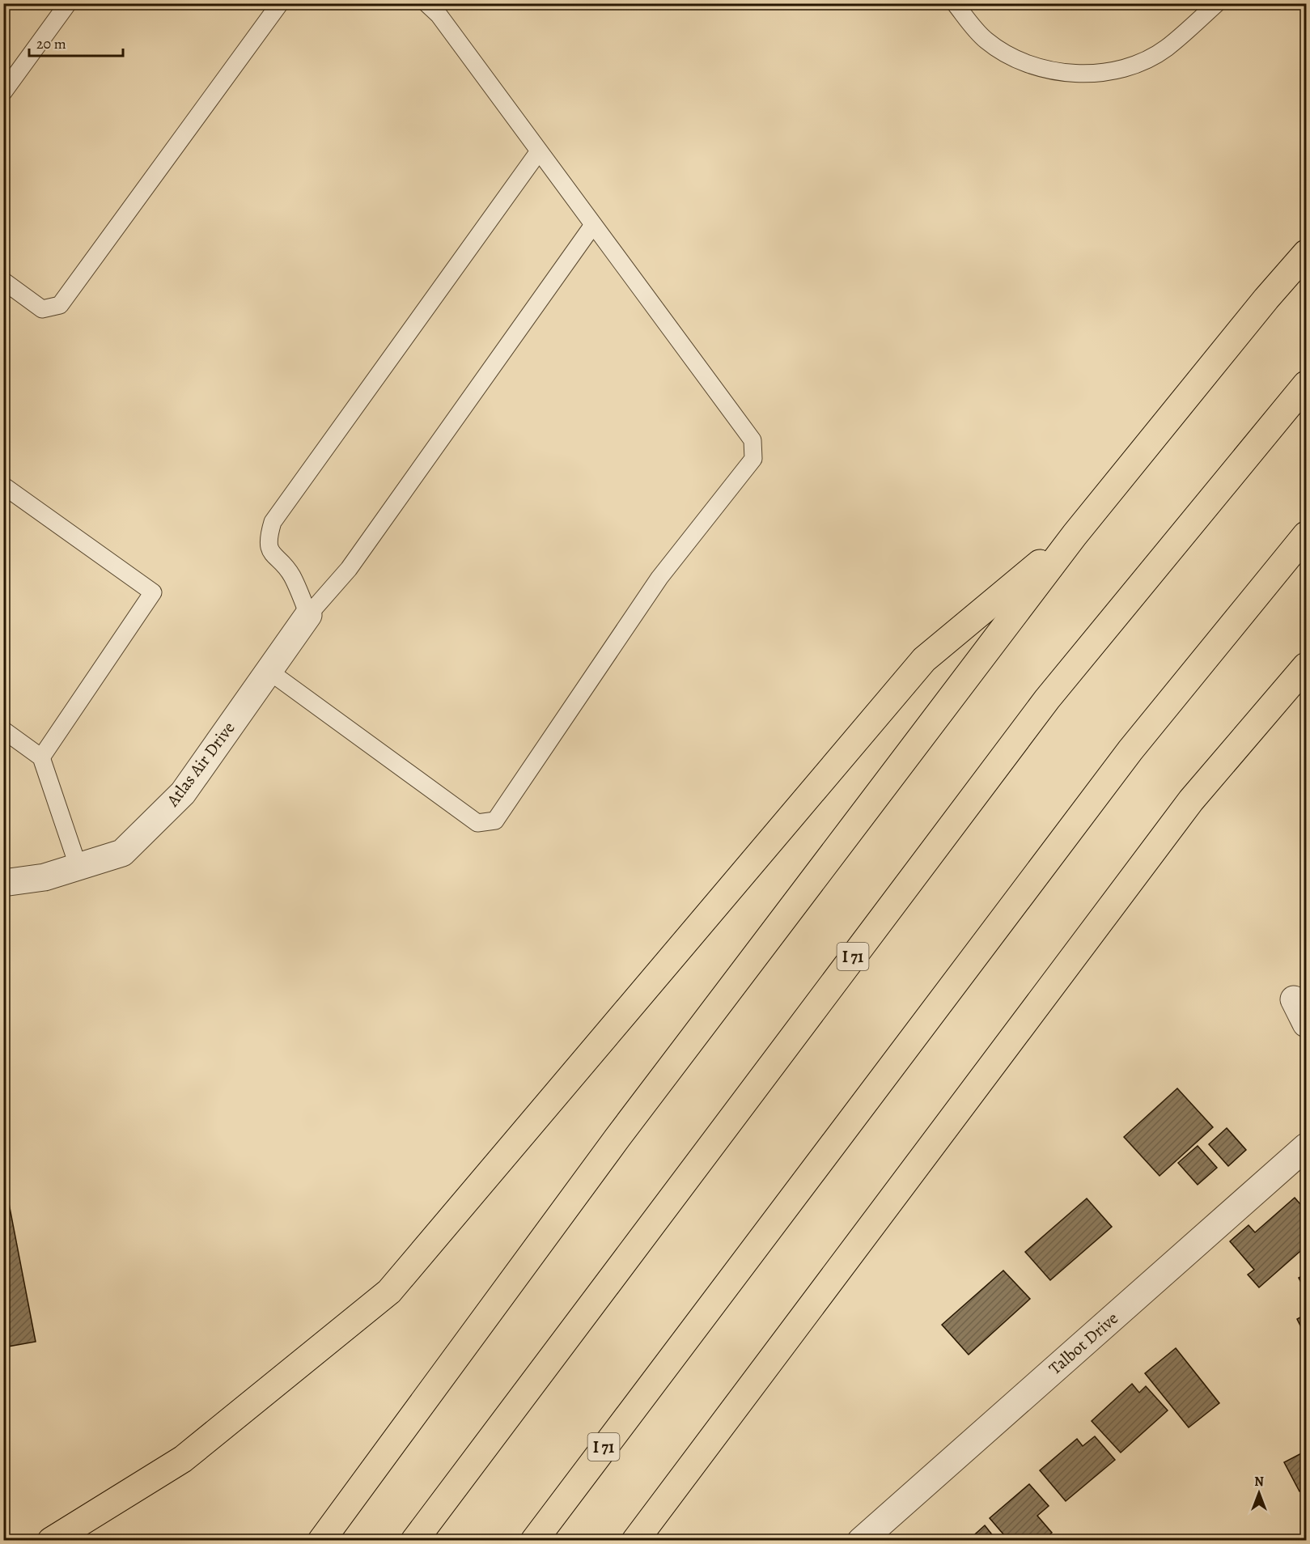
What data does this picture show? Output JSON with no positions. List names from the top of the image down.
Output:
{
  "streets": {
    "highway": ["I 71"],
    "street": ["Atlas Air Drive", "Talbot Drive"]
  },
  "scale_bar": "20 m",
  "north": "top"
}
